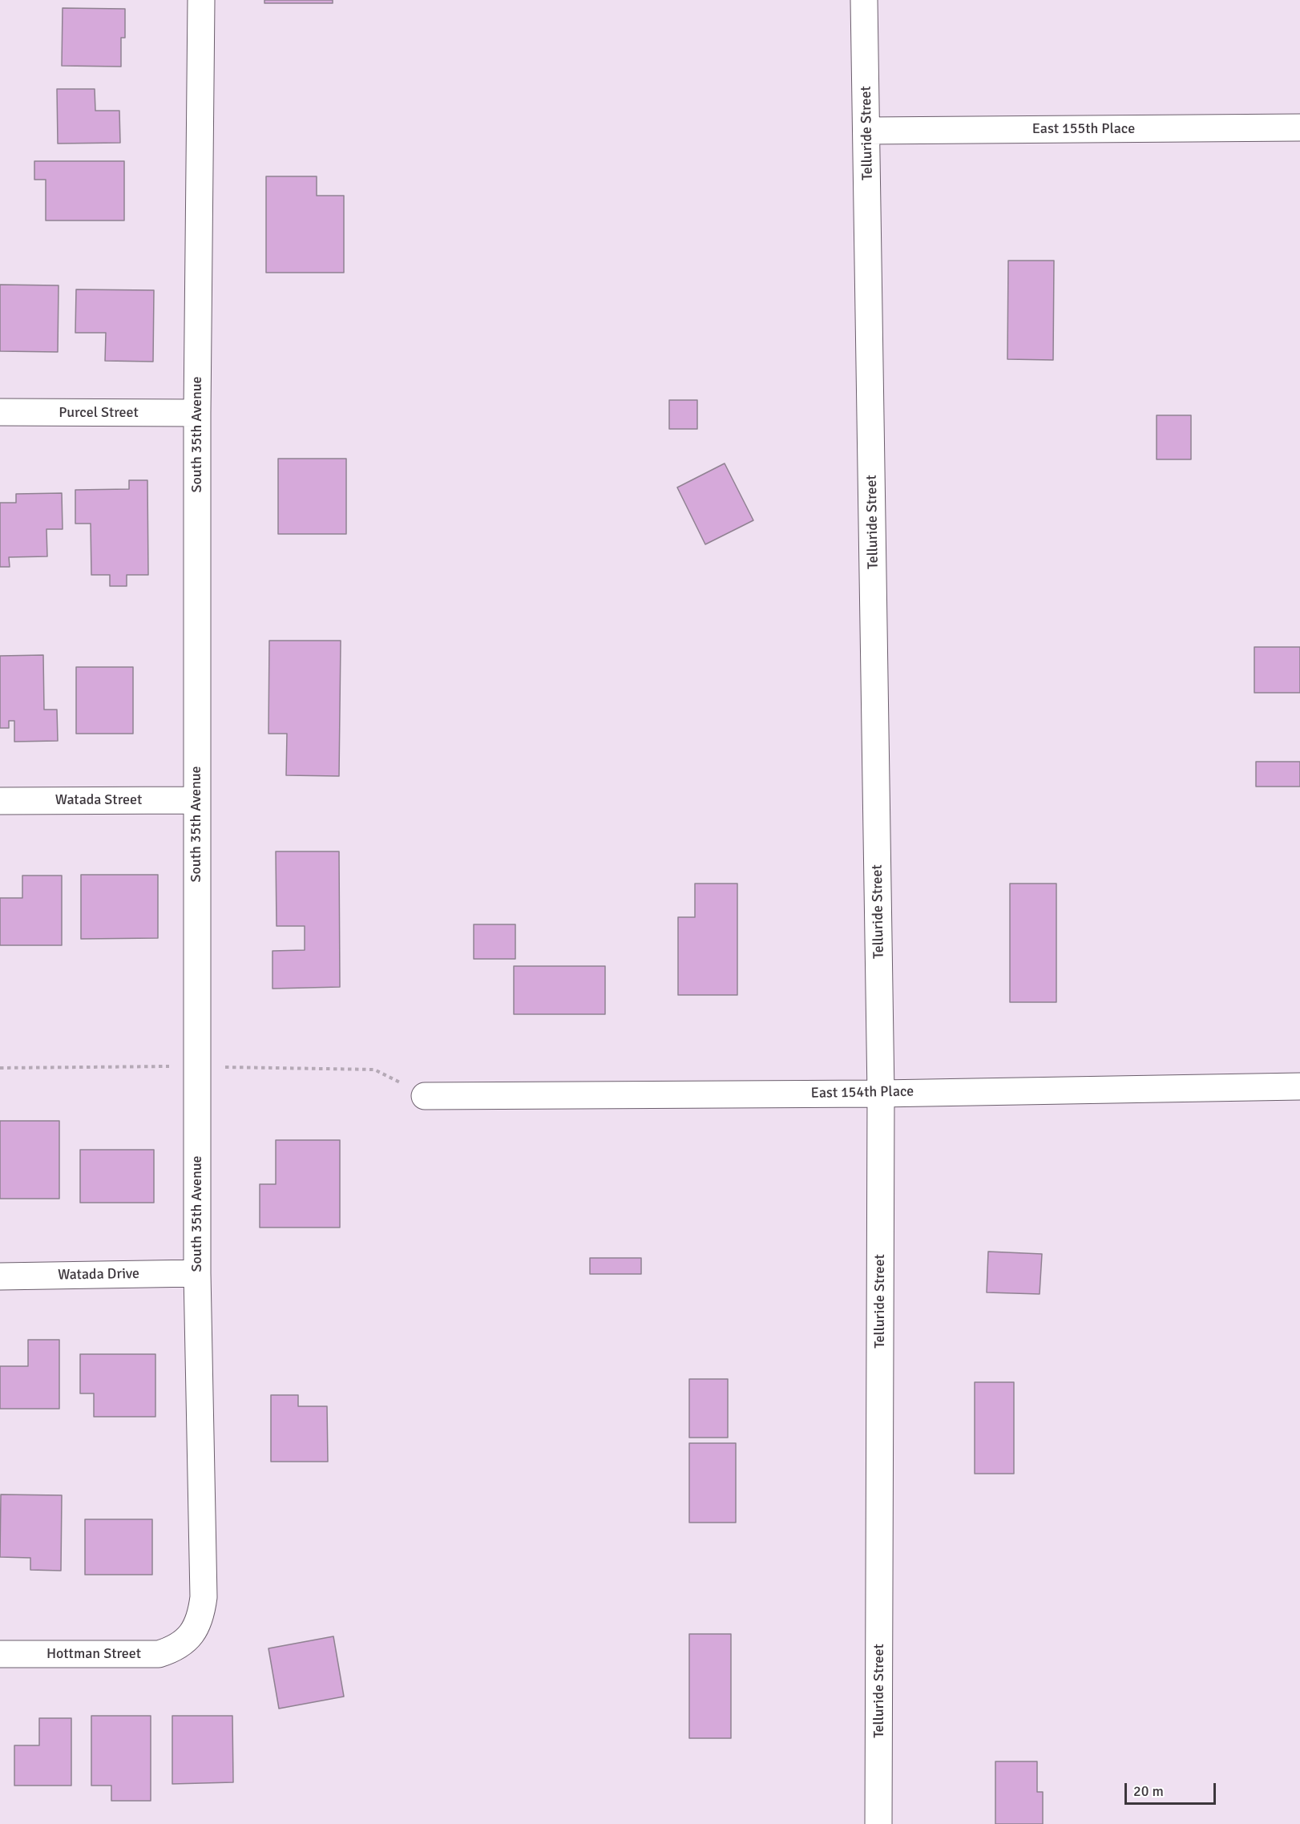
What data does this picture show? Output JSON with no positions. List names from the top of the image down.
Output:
{
  "streets": {
    "street": [
      "East 155th Place",
      "Telluride Street",
      "Purcel Street",
      "South 35th Avenue",
      "Watada Street",
      "East 154th Place",
      "Watada Drive",
      "Hottman Street"
    ]
  },
  "crossings": [
    ["East 155th Place", "Telluride Street"],
    ["Telluride Street", "East 154th Place"],
    ["Purcel Street", "South 35th Avenue"],
    ["South 35th Avenue", "Watada Street"],
    ["South 35th Avenue", "Watada Drive"],
    ["South 35th Avenue", "Hottman Street"]
  ],
  "scale_bar": "20 m"
}
